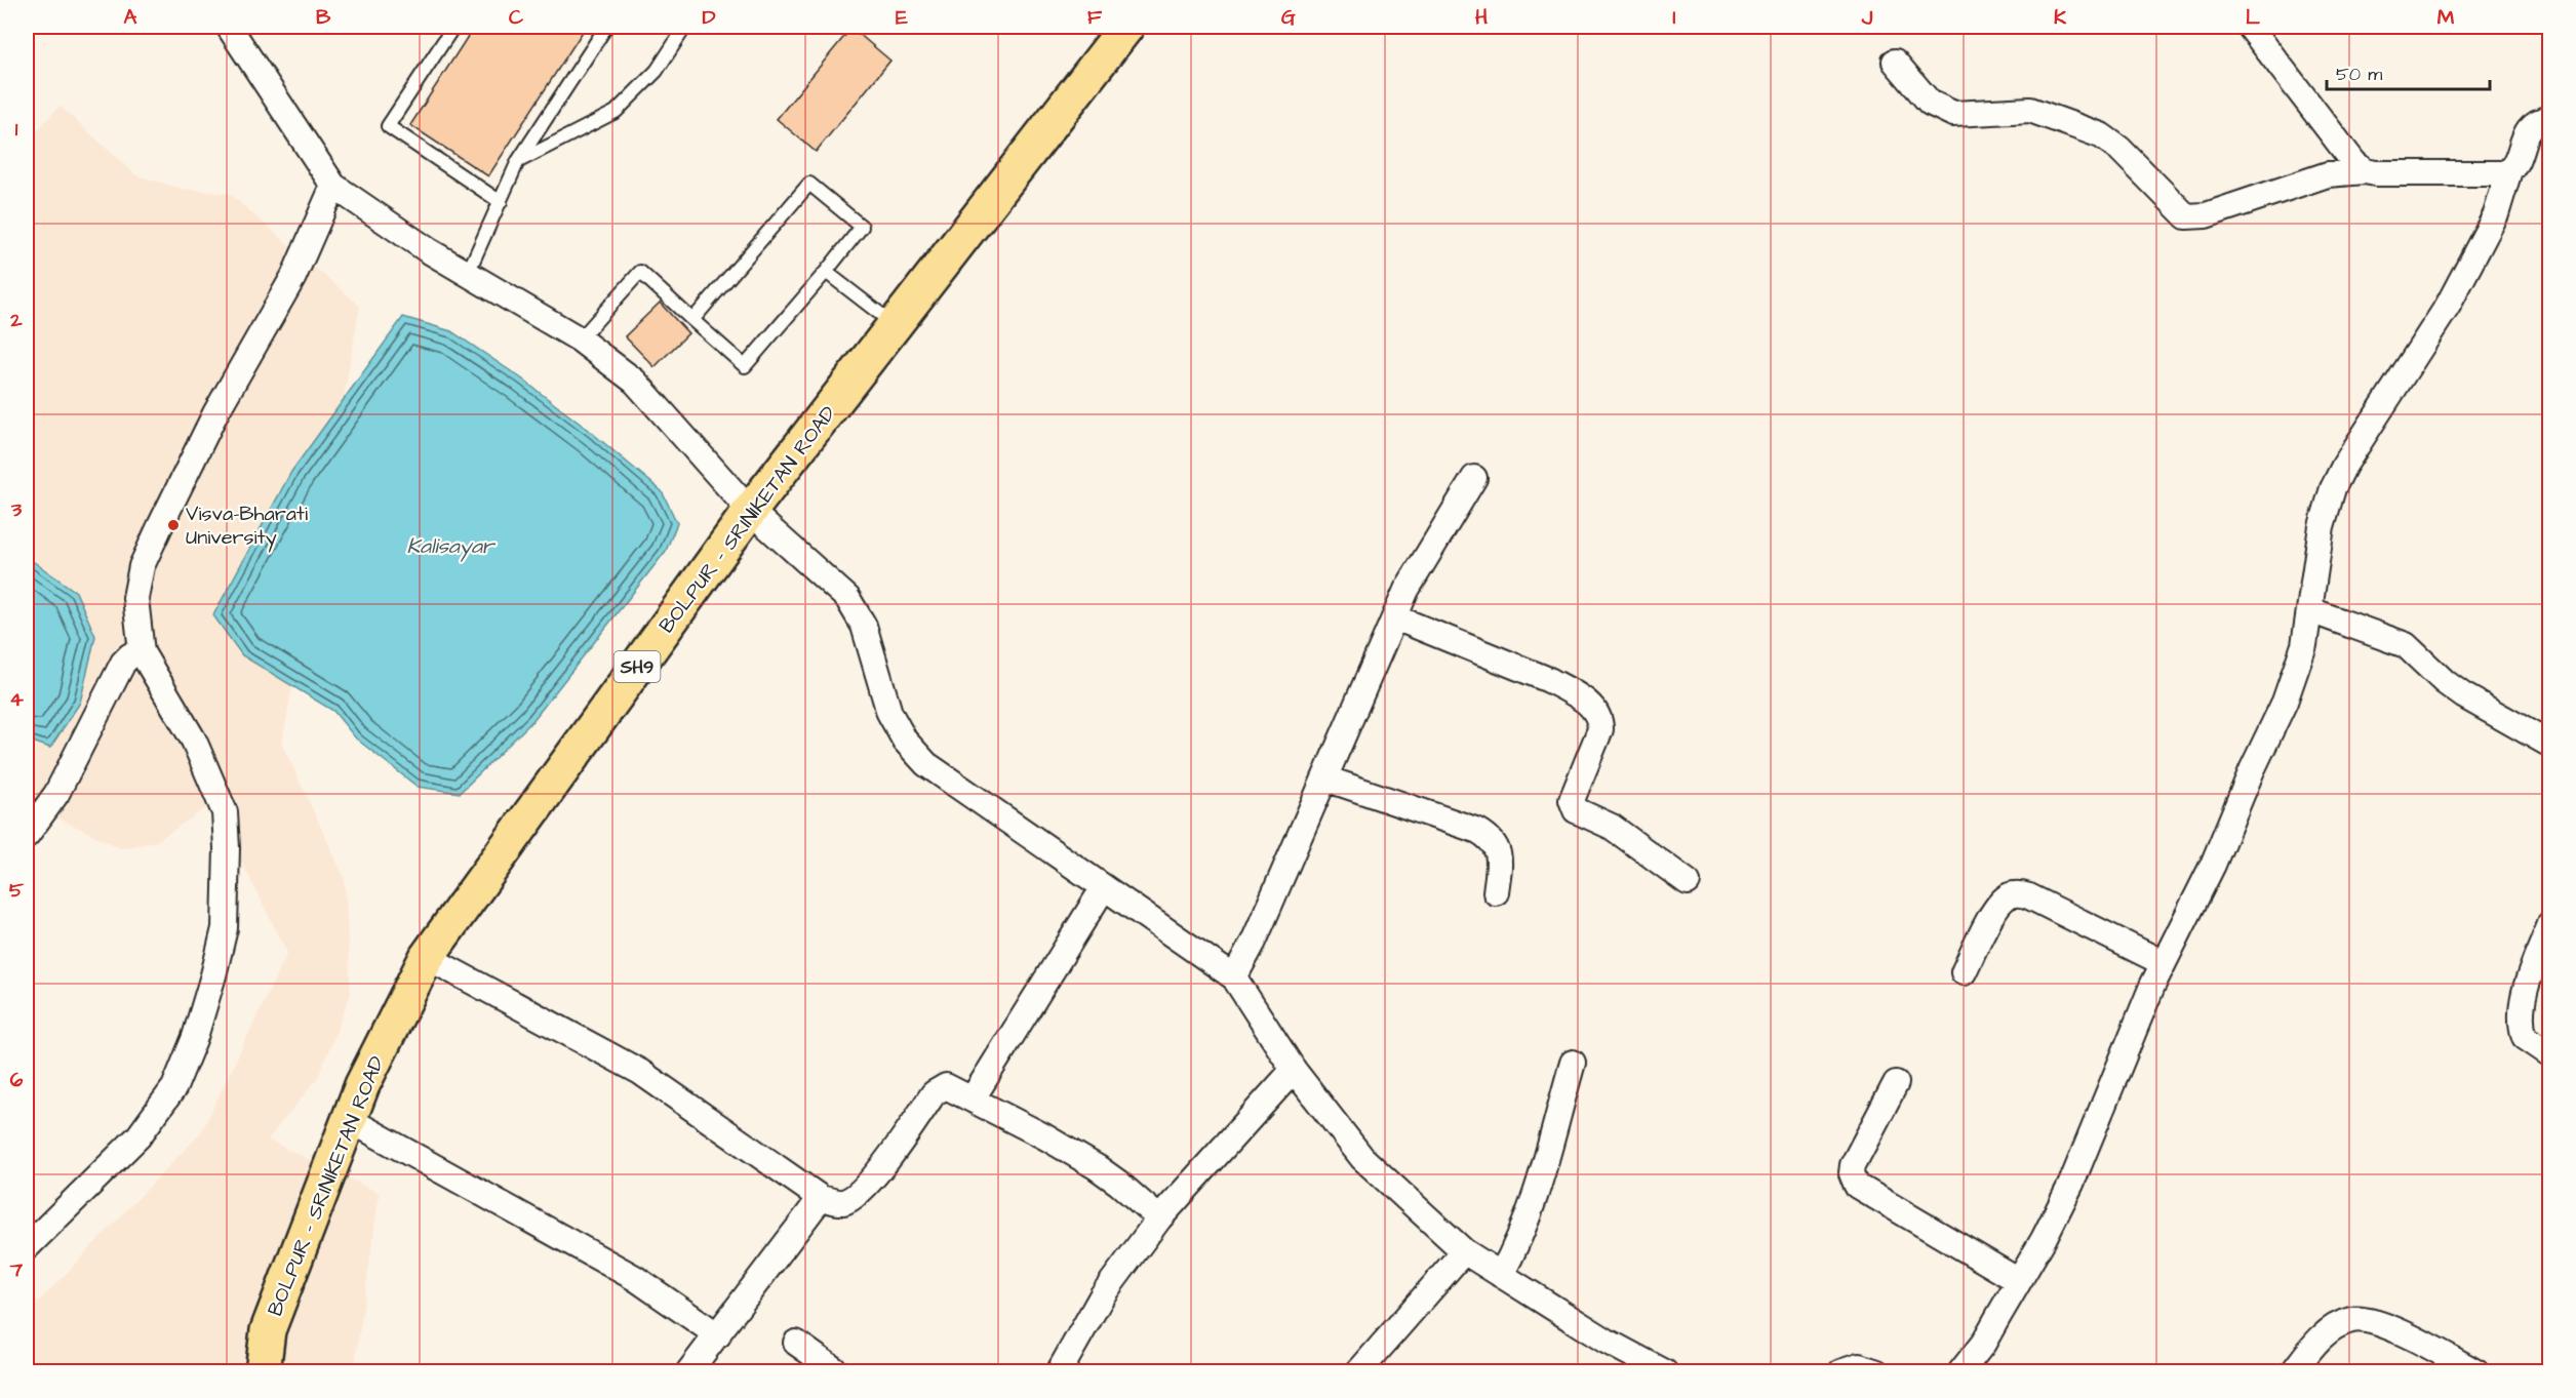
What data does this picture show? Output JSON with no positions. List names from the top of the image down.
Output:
{
  "streets": {
    "main road": ["BOLPUR - SRINIKETAN ROAD", "SH9"]
  },
  "water": ["Kalisayar"],
  "places": ["Visva-Bharati University"],
  "scale_bar": "50 m",
  "grid": {
    "columns": [
      "A",
      "B",
      "C",
      "D",
      "E",
      "F",
      "G",
      "H",
      "I",
      "J",
      "K",
      "L",
      "M"
    ],
    "rows": [
      "1",
      "2",
      "3",
      "4",
      "5",
      "6",
      "7"
    ]
  }
}
